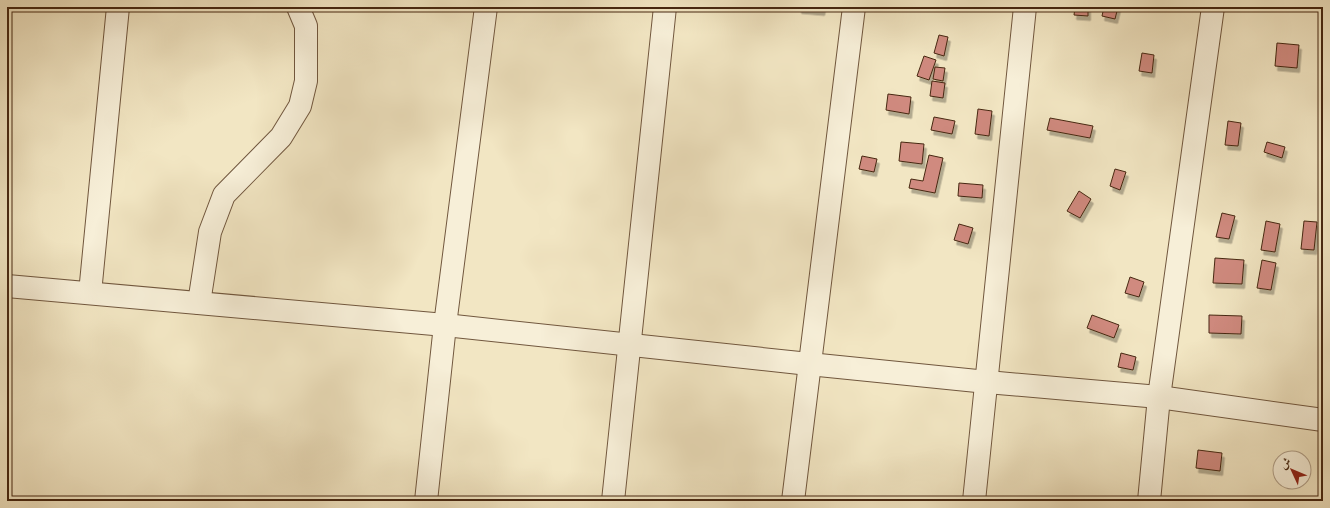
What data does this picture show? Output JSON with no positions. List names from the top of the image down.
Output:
{
  "north": "top left"
}
